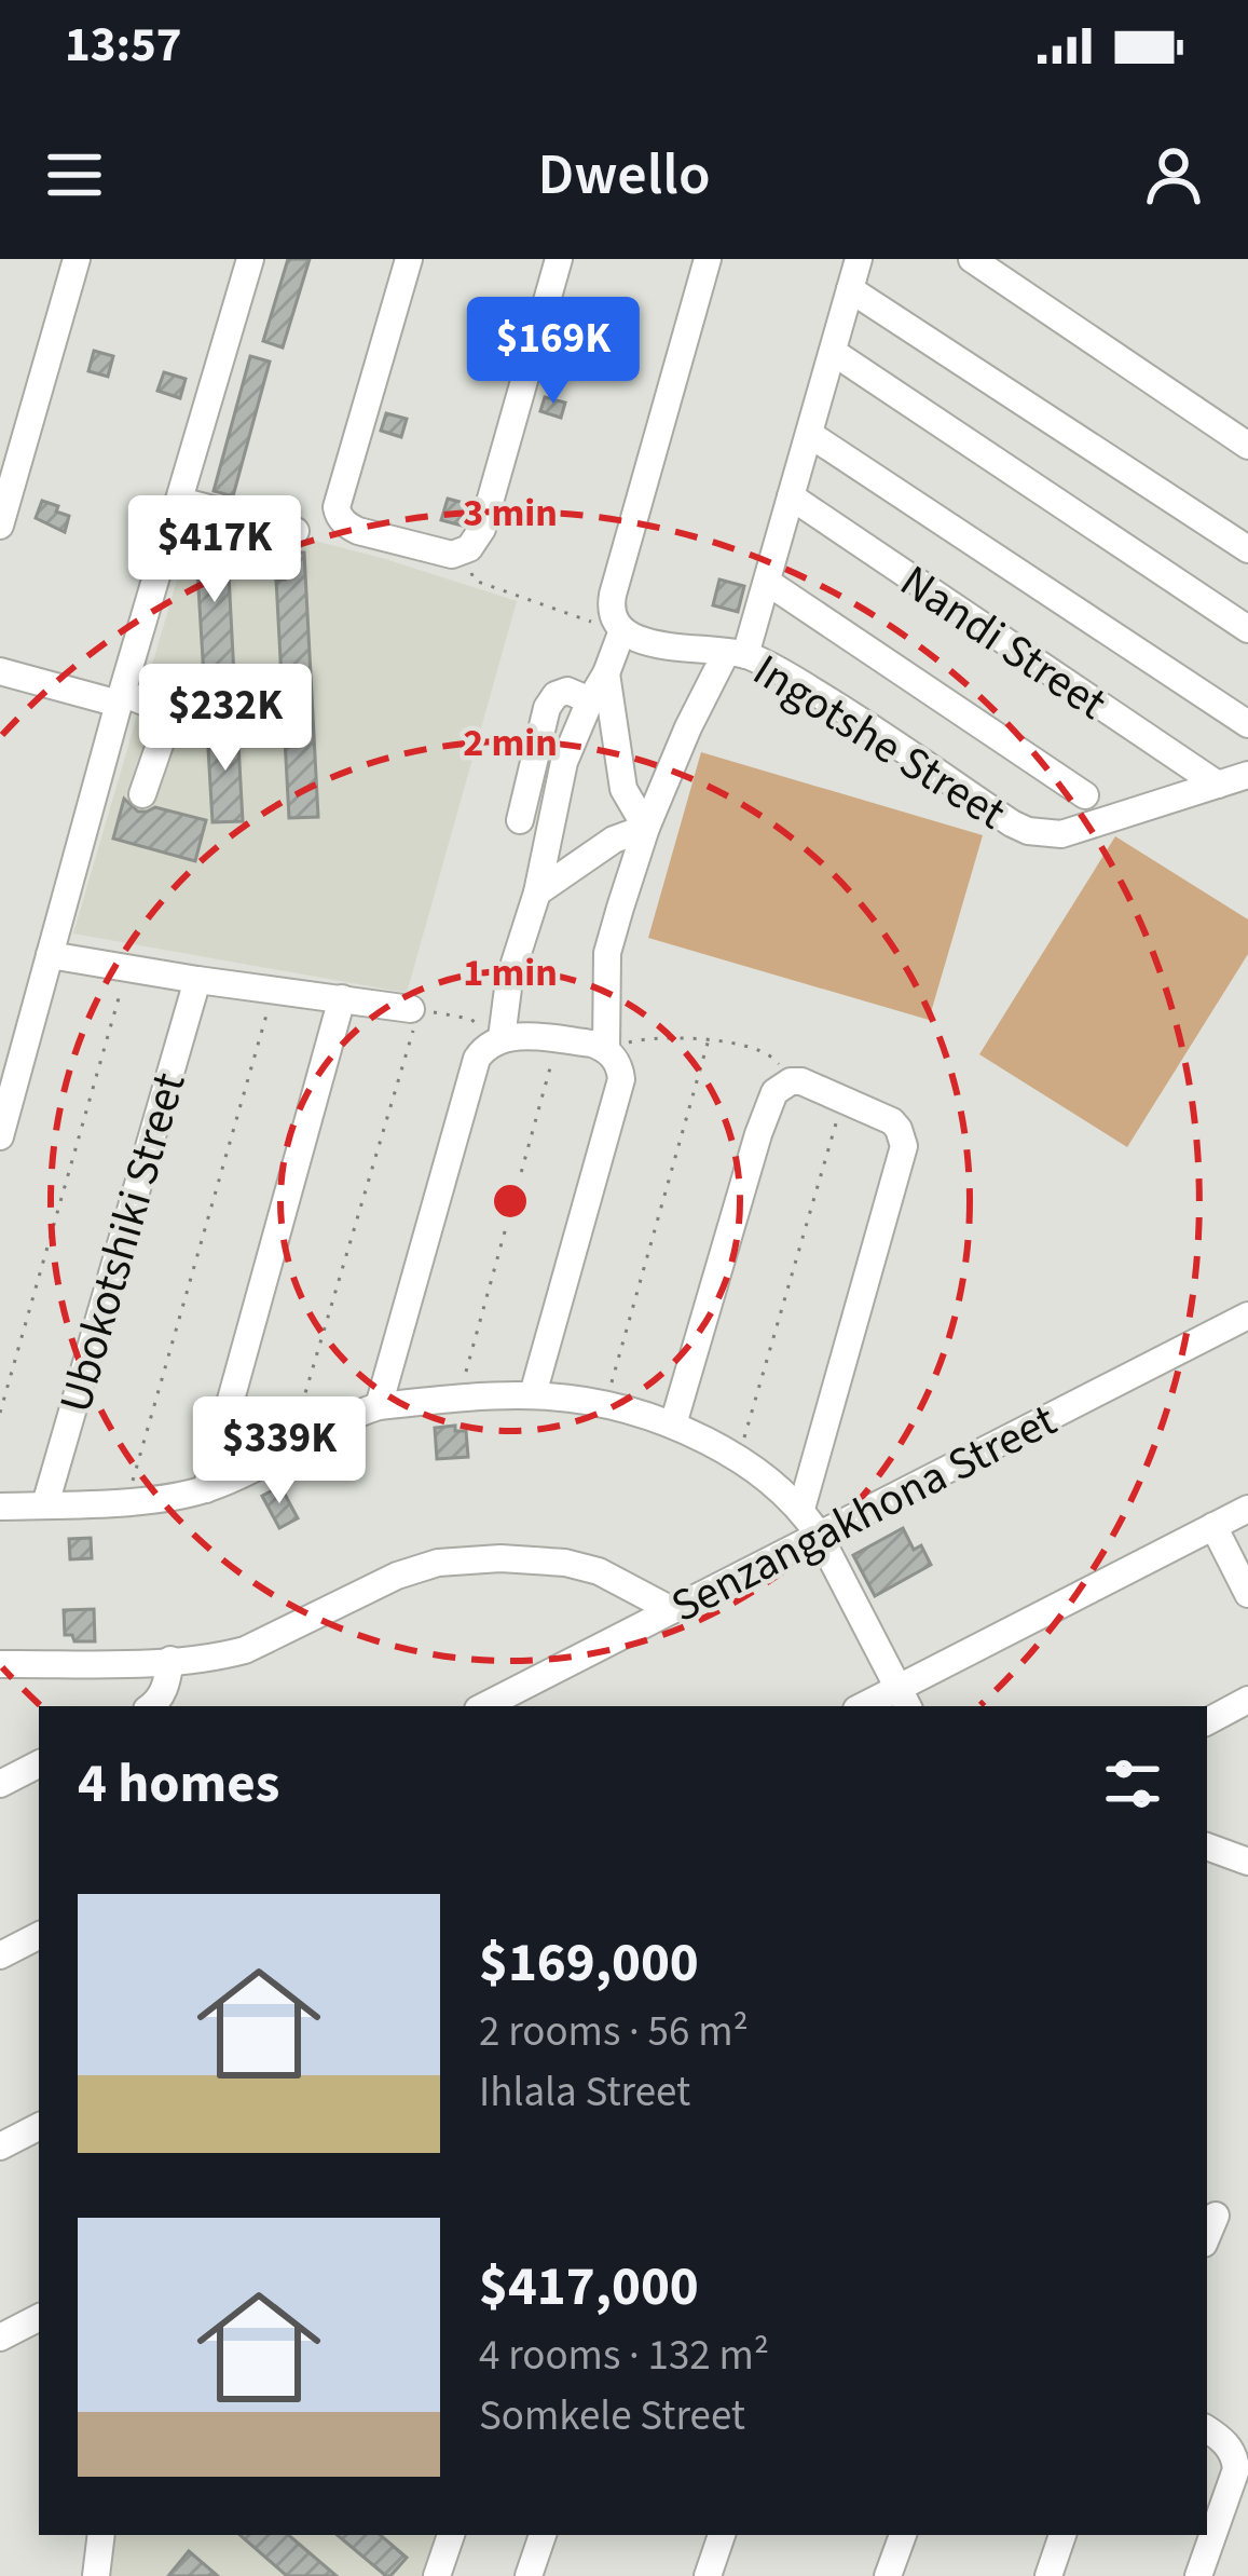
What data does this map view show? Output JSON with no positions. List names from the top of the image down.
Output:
{
  "streets": {
    "street": [
      "Nandi Street",
      "Ingotshe Street",
      "Ubokotshiki Street",
      "Senzangakhona Street"
    ]
  },
  "crossings": [
    ["Nandi Street", "Ingotshe Street"]
  ],
  "page": {
    "status": "13:57",
    "header": "Dwello",
    "price": [
      "$169K",
      "$417K",
      "$232K",
      "$339K"
    ],
    "heading": "4 homes",
    "list": [
      {
        "name": "$169,000",
        "note": "2 rooms · 56 m² · Ihlala Street"
      },
      {
        "name": "$417,000",
        "note": "4 rooms · 132 m² · Somkele Street"
      }
    ]
  },
  "rings": ["3 min", "2 min", "1 min"]
}
